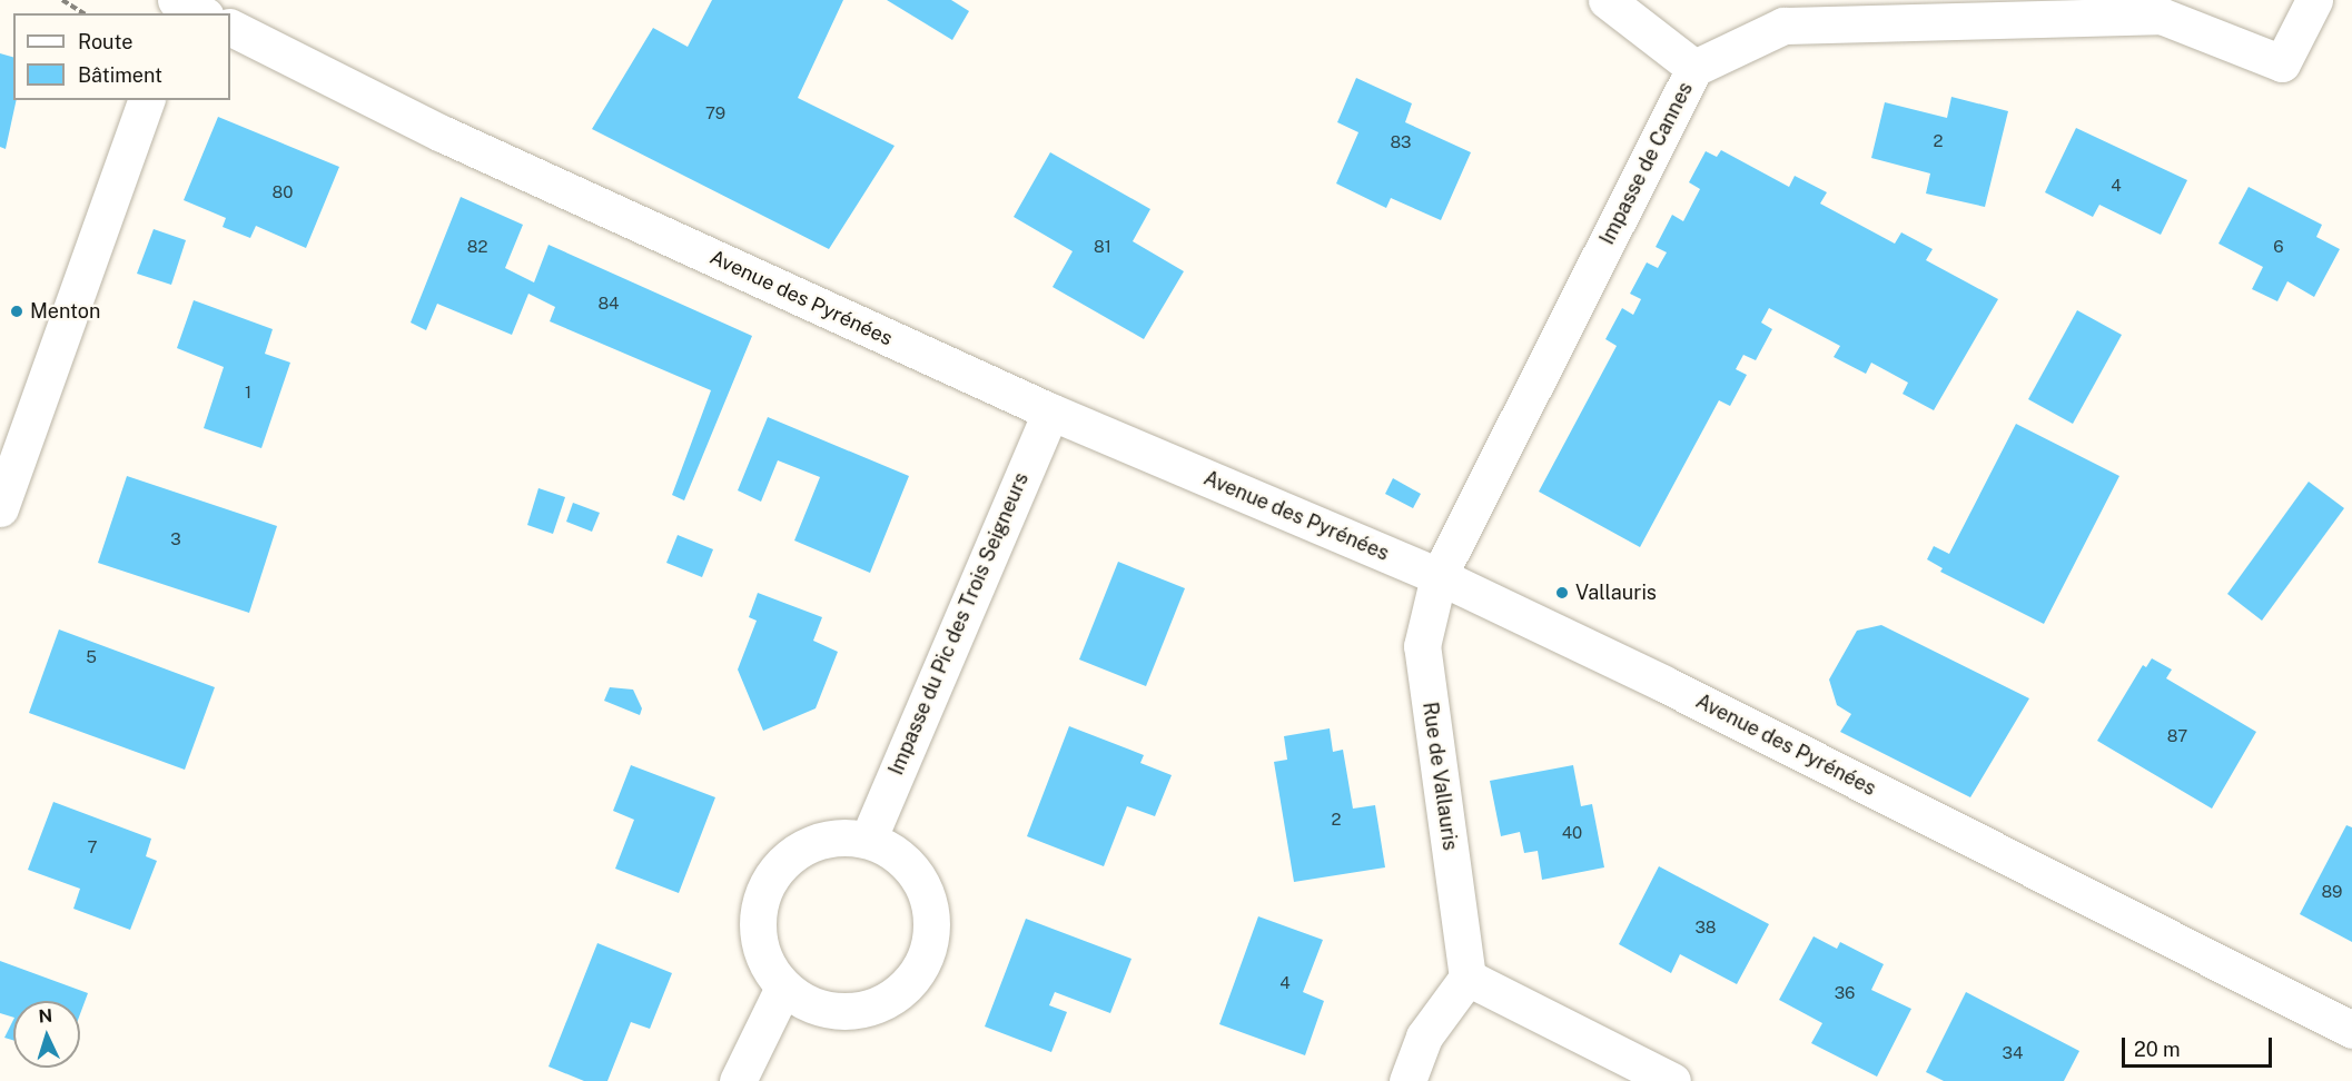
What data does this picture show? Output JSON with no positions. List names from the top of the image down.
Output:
{
  "streets": {
    "street": [
      "Impasse de Cannes",
      "Avenue des Pyrénées",
      "Impasse du Pic des Trois Seigneurs",
      "Rue de Vallauris"
    ]
  },
  "crossings": [
    ["Impasse de Cannes", "Avenue des Pyrénées"],
    ["Impasse de Cannes", "Rue de Vallauris"],
    ["Avenue des Pyrénées", "Impasse du Pic des Trois Seigneurs"],
    ["Avenue des Pyrénées", "Rue de Vallauris"]
  ],
  "places": ["Menton", "Vallauris"],
  "house_numbers": [
    "79",
    "2",
    "83",
    "4",
    "80",
    "82",
    "81",
    "6",
    "84",
    "1",
    "3",
    "5",
    "87",
    "2",
    "40",
    "7",
    "89",
    "38",
    "4",
    "36",
    "34"
  ],
  "legend": ["Route", "Bâtiment"],
  "scale_bar": "20 m",
  "north": "top"
}
